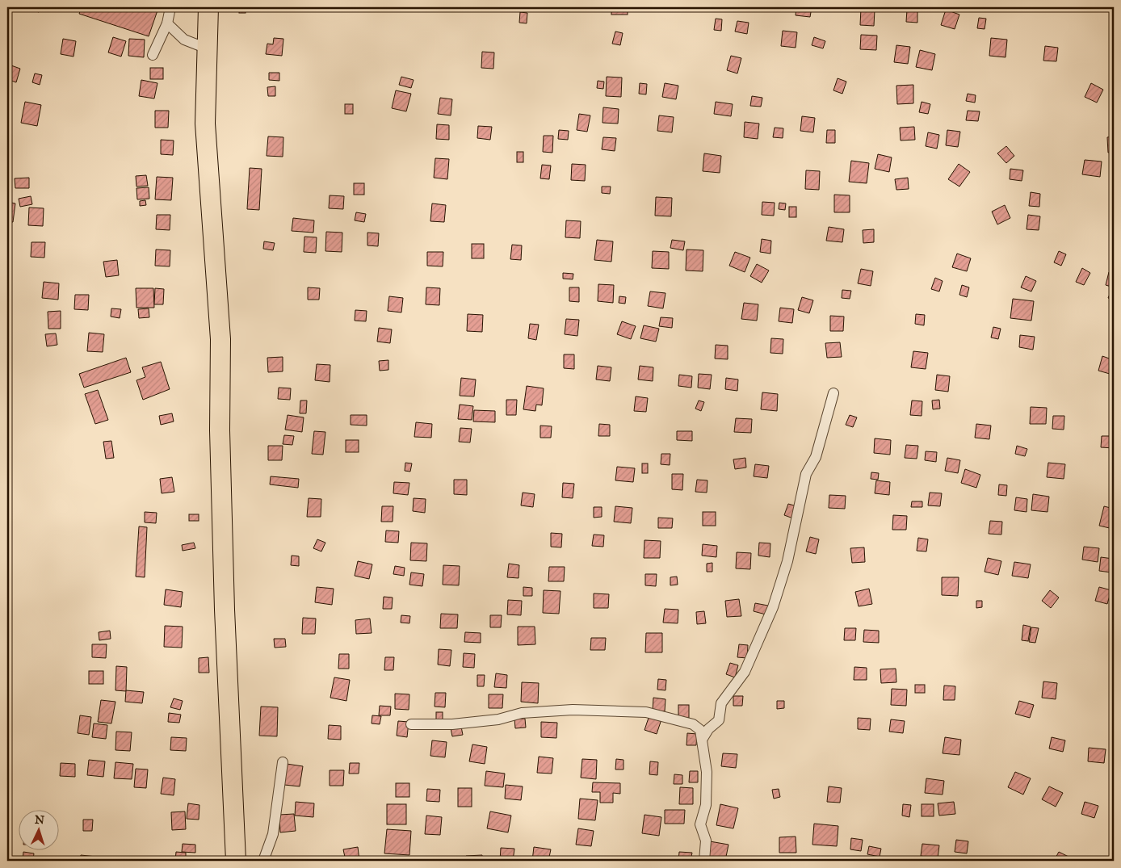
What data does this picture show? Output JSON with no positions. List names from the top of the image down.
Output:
{
  "north": "top"
}
